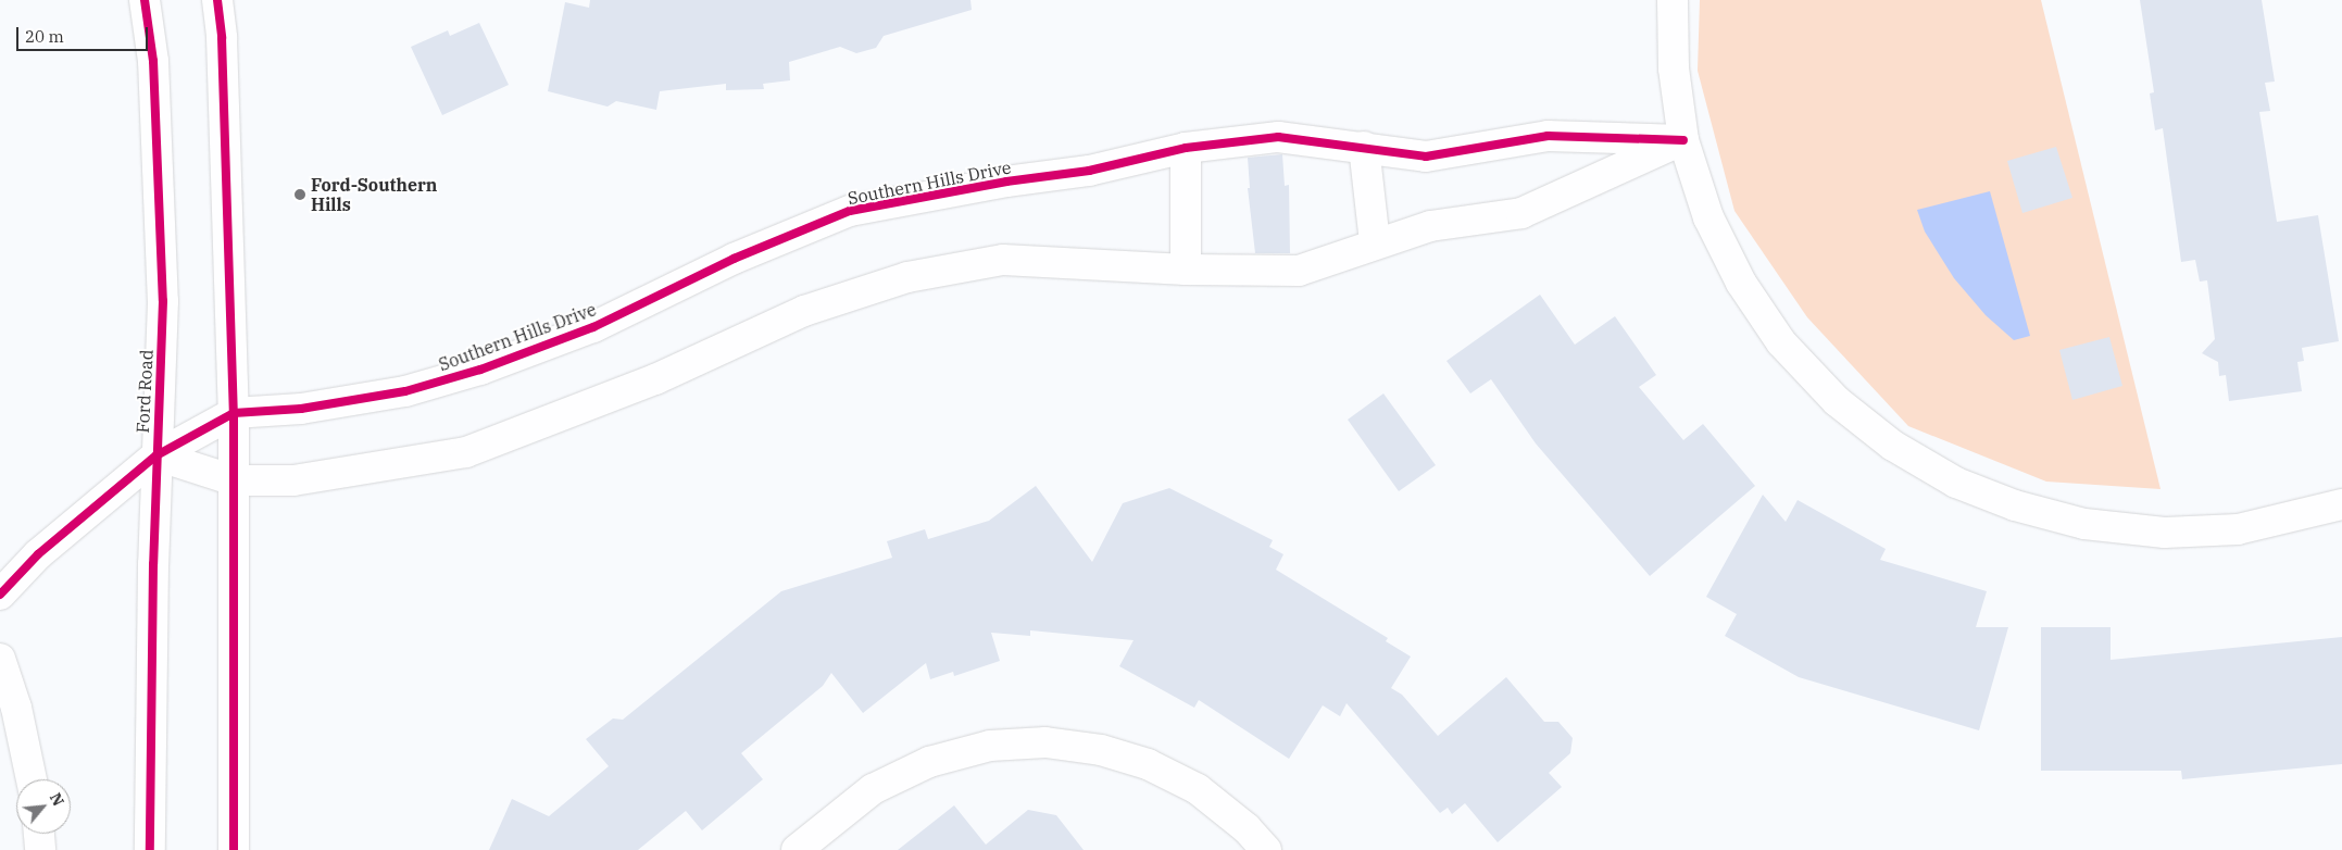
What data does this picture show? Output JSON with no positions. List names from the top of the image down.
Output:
{
  "streets": {
    "street": ["Southern Hills Drive", "Ford Road"]
  },
  "crossings": [
    ["Southern Hills Drive", "Ford Road"]
  ],
  "places": ["Ford-Southern Hills"],
  "scale_bar": "20 m",
  "north": "top right"
}
